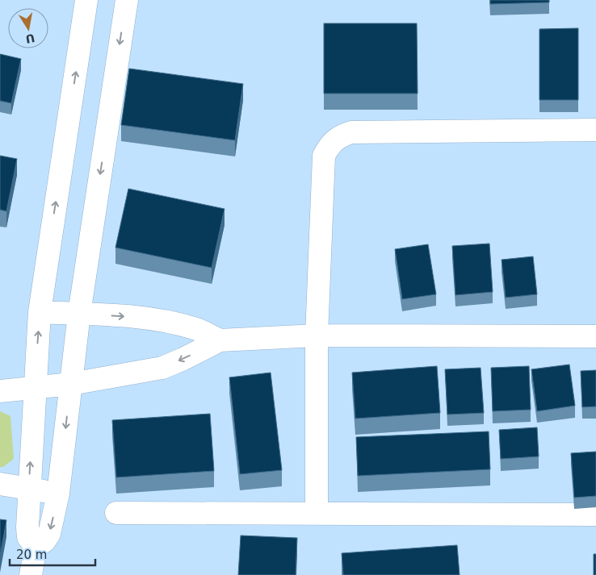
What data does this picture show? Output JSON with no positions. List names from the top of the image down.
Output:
{
  "scale_bar": "20 m",
  "north": "bottom"
}
